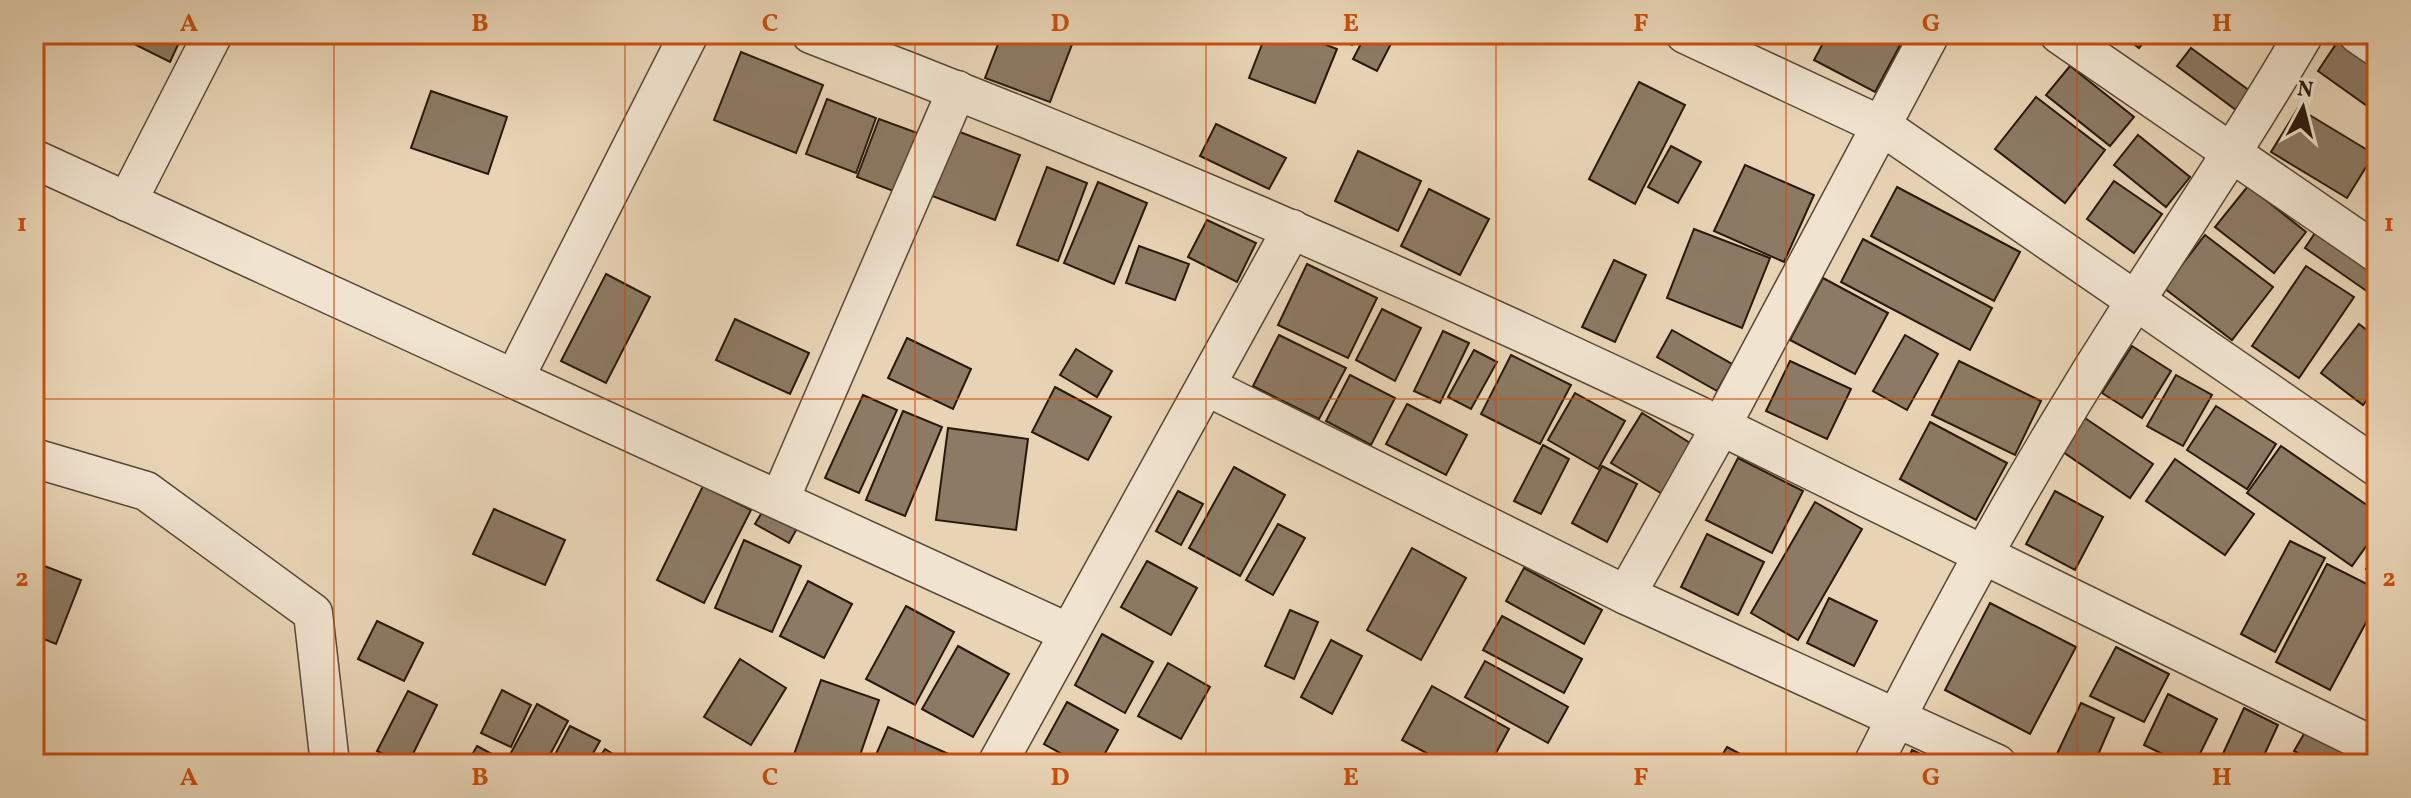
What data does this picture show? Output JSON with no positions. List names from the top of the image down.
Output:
{
  "north": "top",
  "grid": {
    "columns": [
      "A",
      "B",
      "C",
      "D",
      "E",
      "F",
      "G",
      "H"
    ],
    "rows": ["1", "2"]
  }
}
